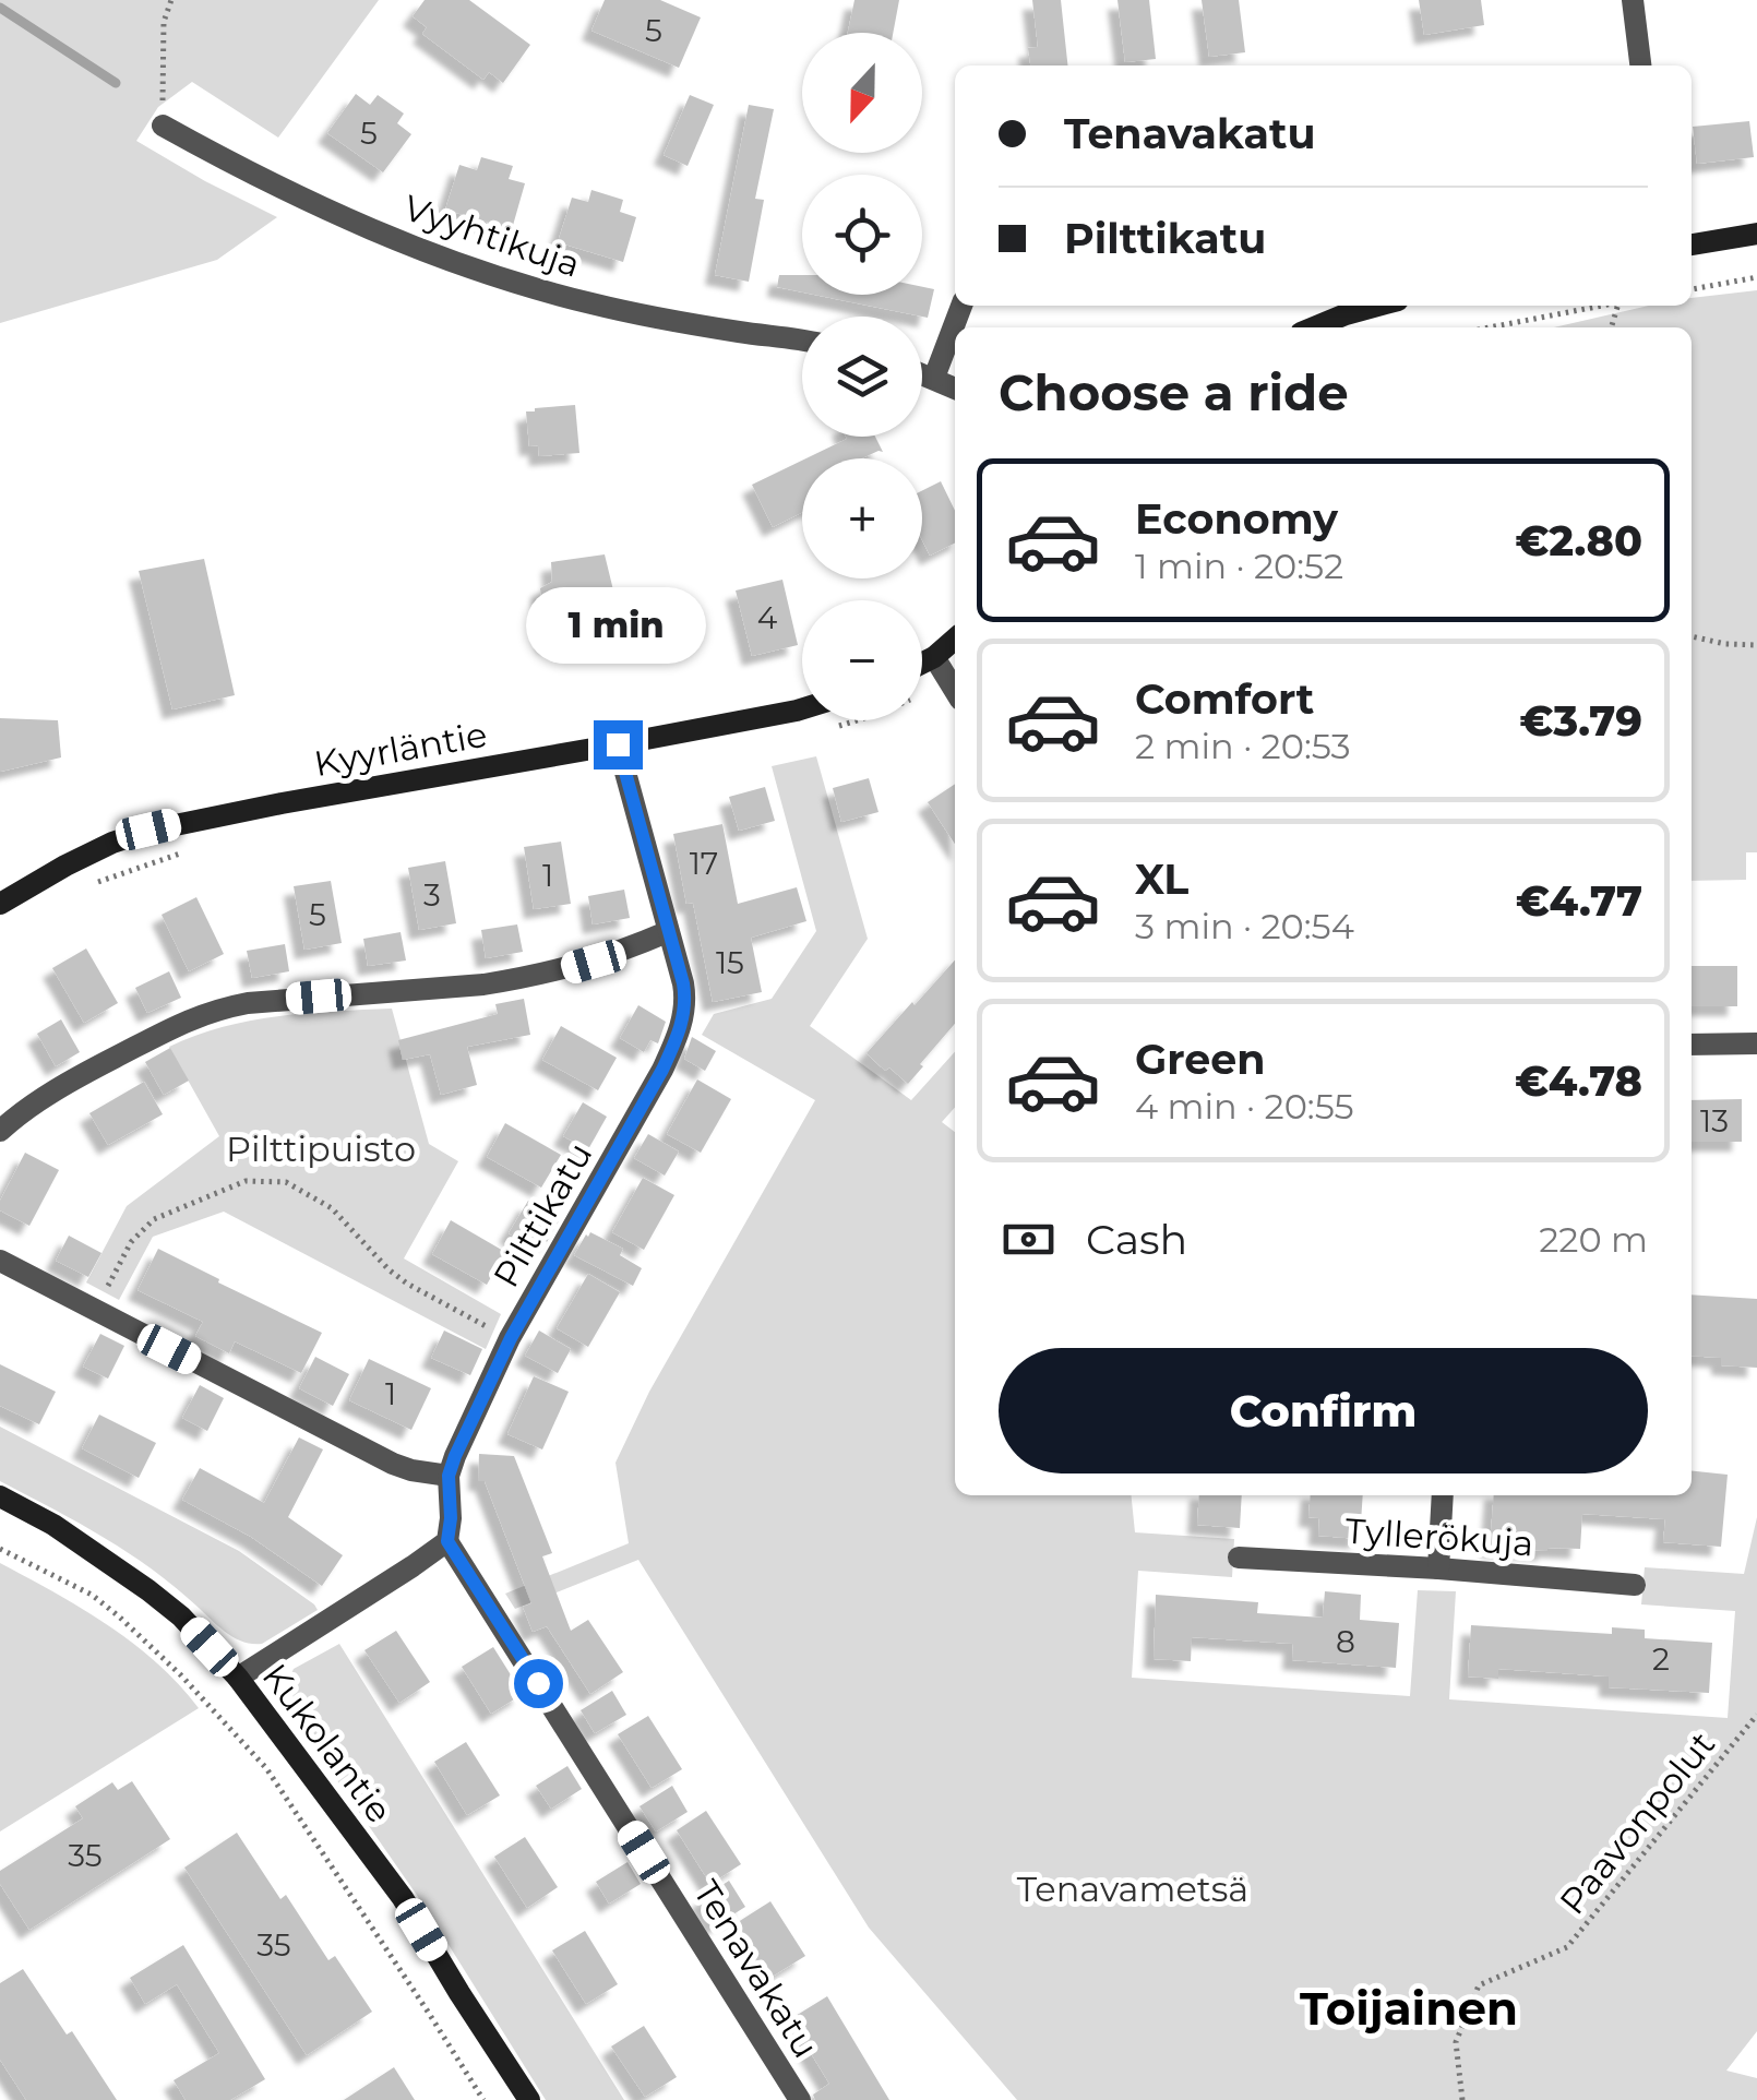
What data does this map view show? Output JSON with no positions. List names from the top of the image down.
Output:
{
  "streets": {
    "street": [
      "Vyyhtikuja",
      "Kyyrläntie",
      "Pilttikatu",
      "Tyllerökuja",
      "Kukolantie",
      "Tenavakatu"
    ],
    "path": ["Paavonpolut"]
  },
  "crossings": [
    ["Kyyrläntie", "Pilttikatu"],
    ["Pilttikatu", "Tenavakatu"]
  ],
  "districts": ["Toijainen"],
  "parks": ["Pilttipuisto", "Tenavametsä"],
  "house_numbers": [
    "5",
    "5",
    "4",
    "17",
    "1",
    "3",
    "5",
    "15",
    "13",
    "1",
    "8",
    "2",
    "35",
    "35"
  ],
  "north": "bottom",
  "page": {
    "map_buttons": ["+", "−"],
    "banner": ["Tenavakatu", "Pilttikatu"],
    "heading": "Choose a ride",
    "list": [
      {
        "name": "Economy",
        "note": "1 min · 20:52",
        "value": "€2.80"
      },
      {
        "name": "Comfort",
        "note": "2 min · 20:53",
        "value": "€3.79"
      },
      {
        "name": "XL",
        "note": "3 min · 20:54",
        "value": "€4.77"
      },
      {
        "name": "Green",
        "note": "4 min · 20:55",
        "value": "€4.78"
      }
    ],
    "bubble": "1 min",
    "pay": ["Cash", "220 m"],
    "buttons": "Confirm"
  }
}
